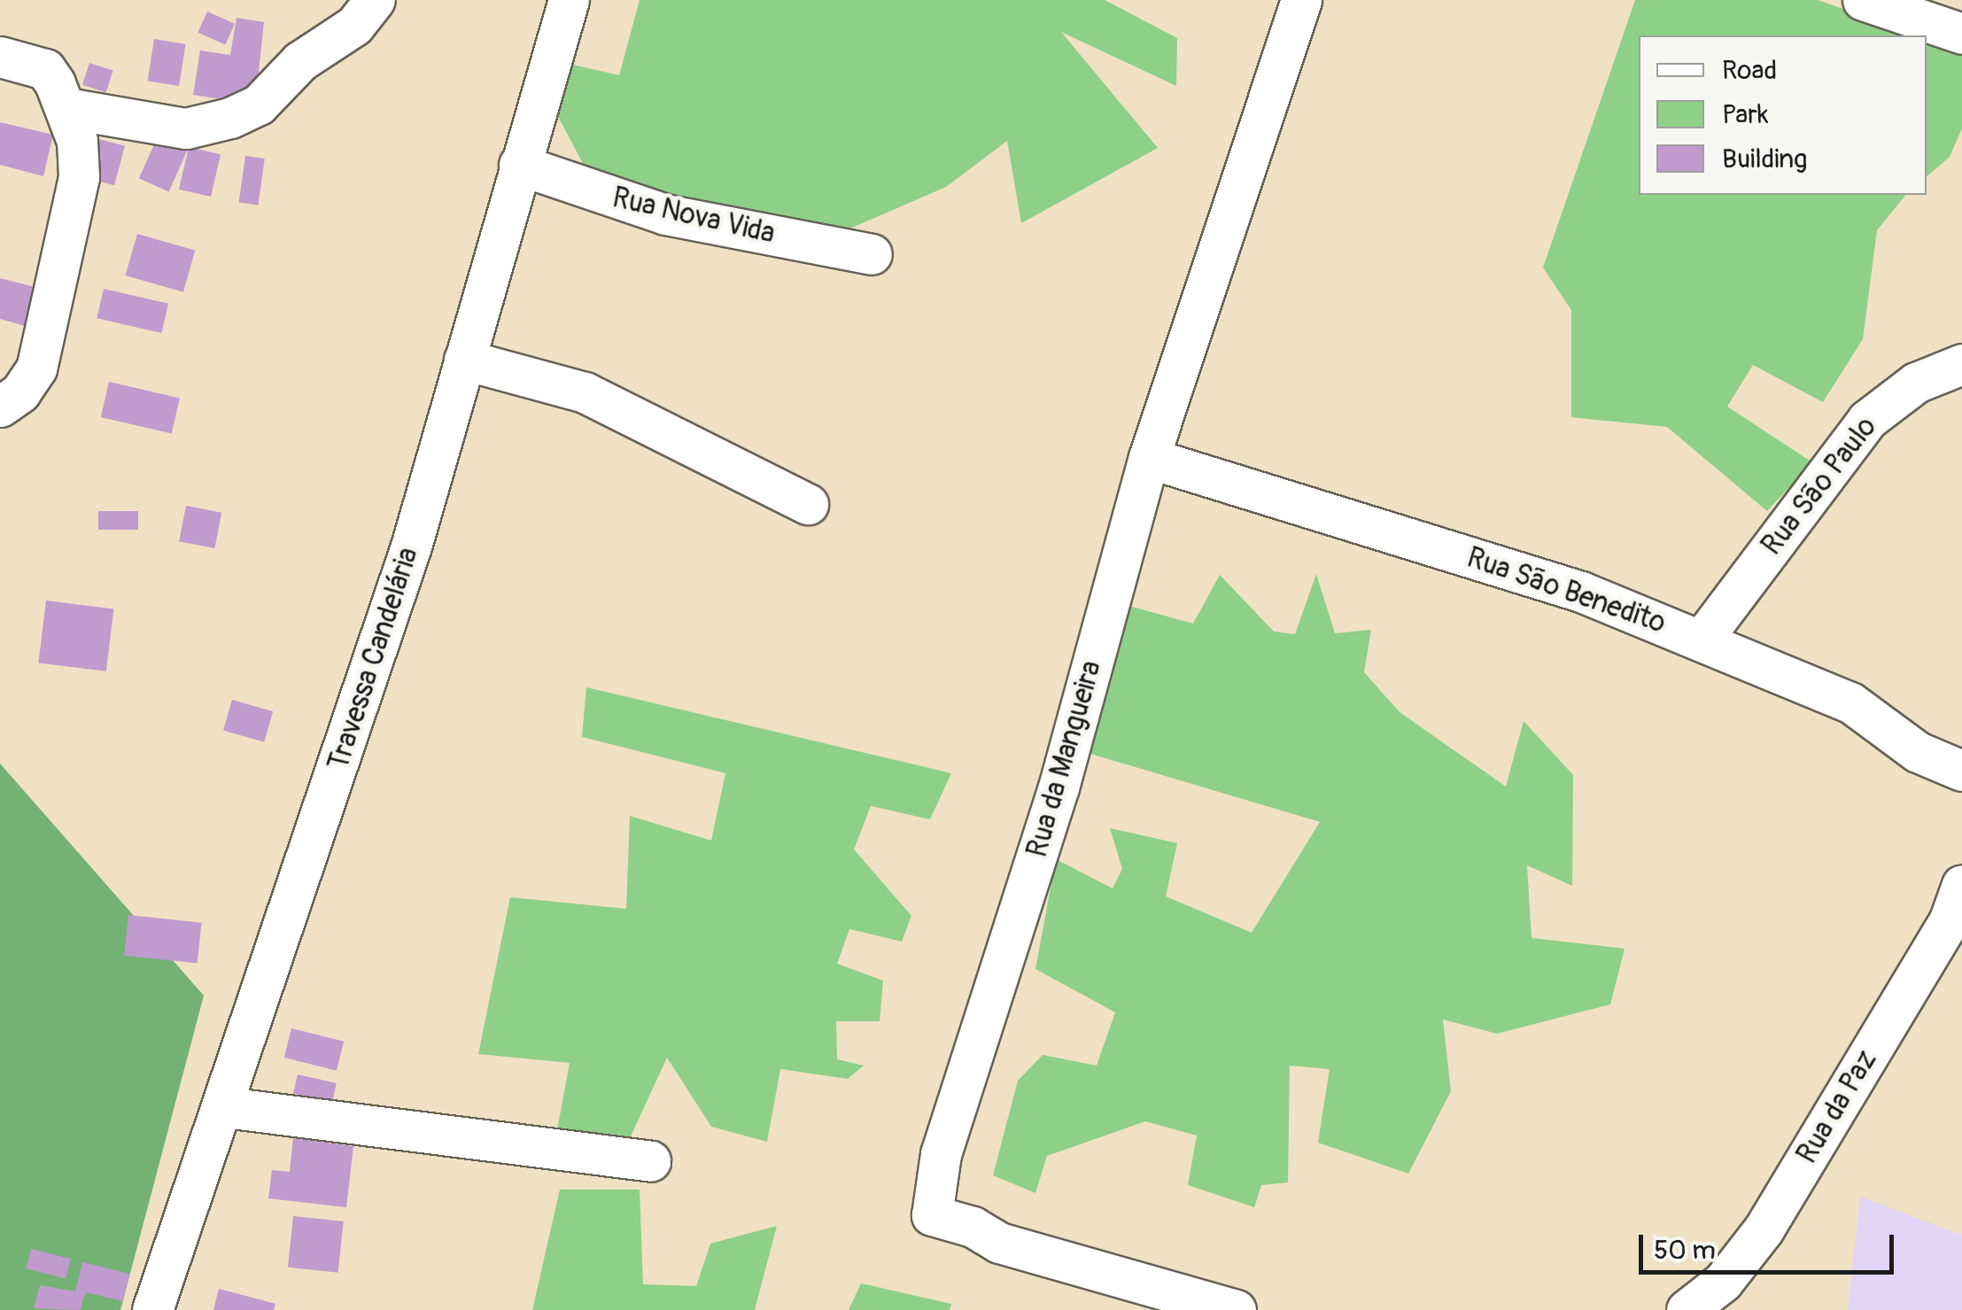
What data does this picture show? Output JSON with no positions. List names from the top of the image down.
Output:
{
  "streets": {
    "street": [
      "Rua Nova Vida",
      "Rua São Paulo",
      "Rua São Benedito",
      "Travessa Candelária",
      "Rua da Mangueira",
      "Rua da Paz"
    ]
  },
  "crossings": [
    ["Rua Nova Vida", "Travessa Candelária"],
    ["Rua São Paulo", "Rua São Benedito"],
    ["Rua São Benedito", "Rua da Mangueira"]
  ],
  "legend": ["Road", "Park", "Building"],
  "scale_bar": "50 m"
}
